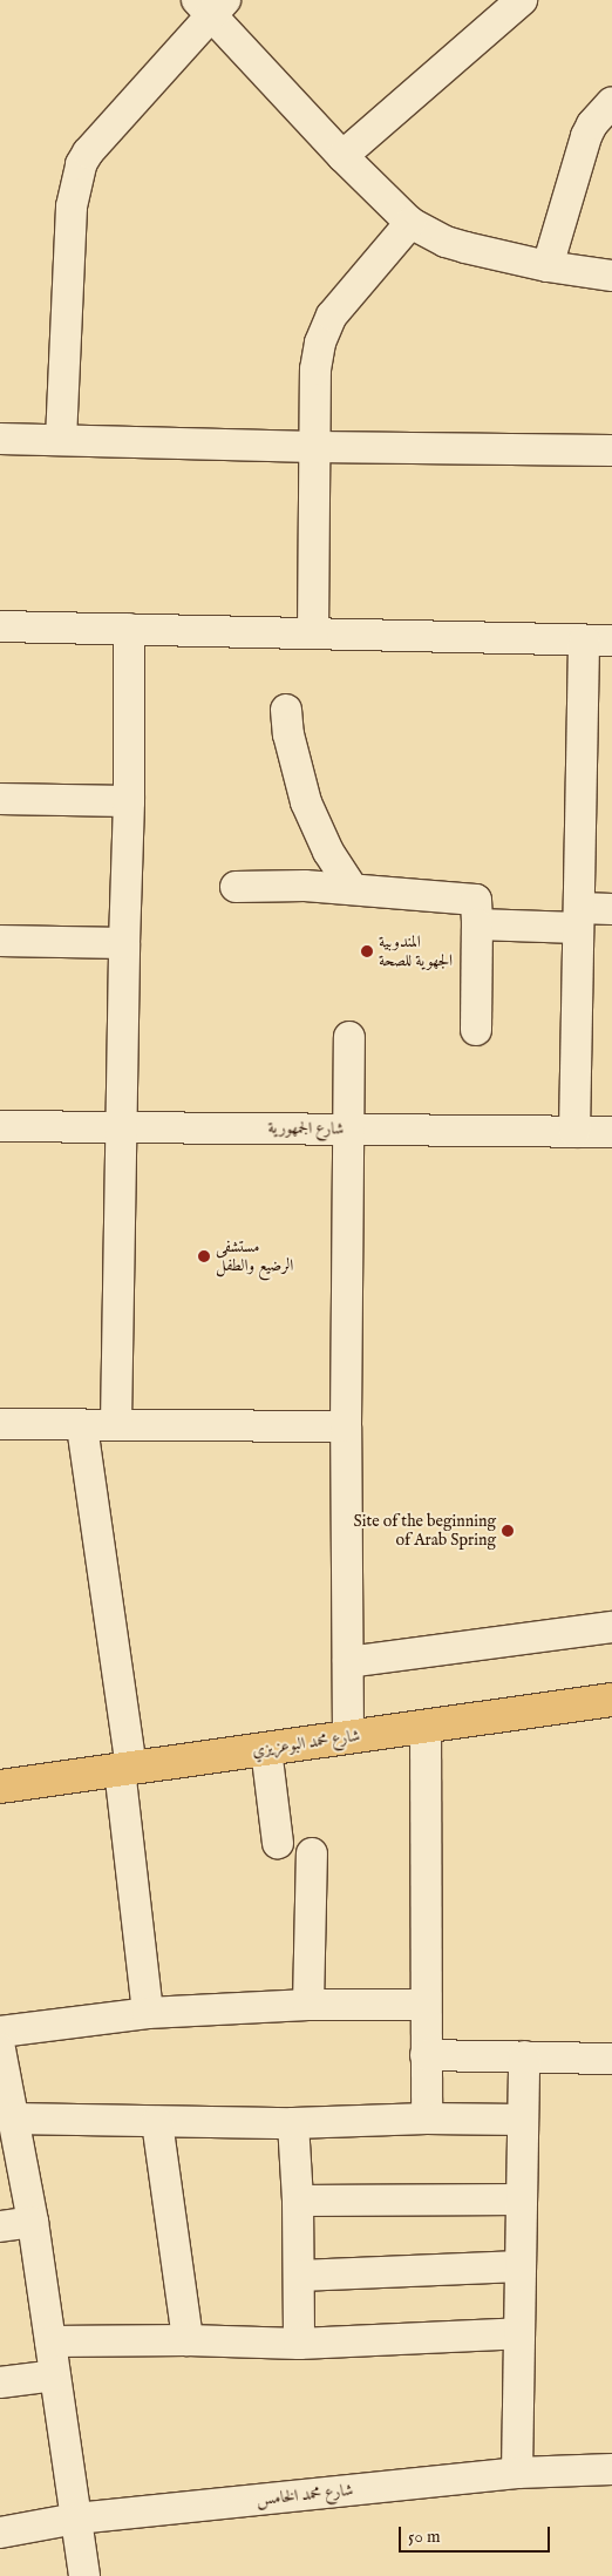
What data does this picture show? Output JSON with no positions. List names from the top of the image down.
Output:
{
  "streets": {
    "main road": ["شارع محمد البوعزيزي"],
    "street": ["شارع الجمهورية", "شارع محمد الخامس"]
  },
  "places": ["المندوبية الجهوية للصحة", "مستشفى الرضيع والطفل", "Site of the beginning of Arab Spring"],
  "scale_bar": "50 m"
}
